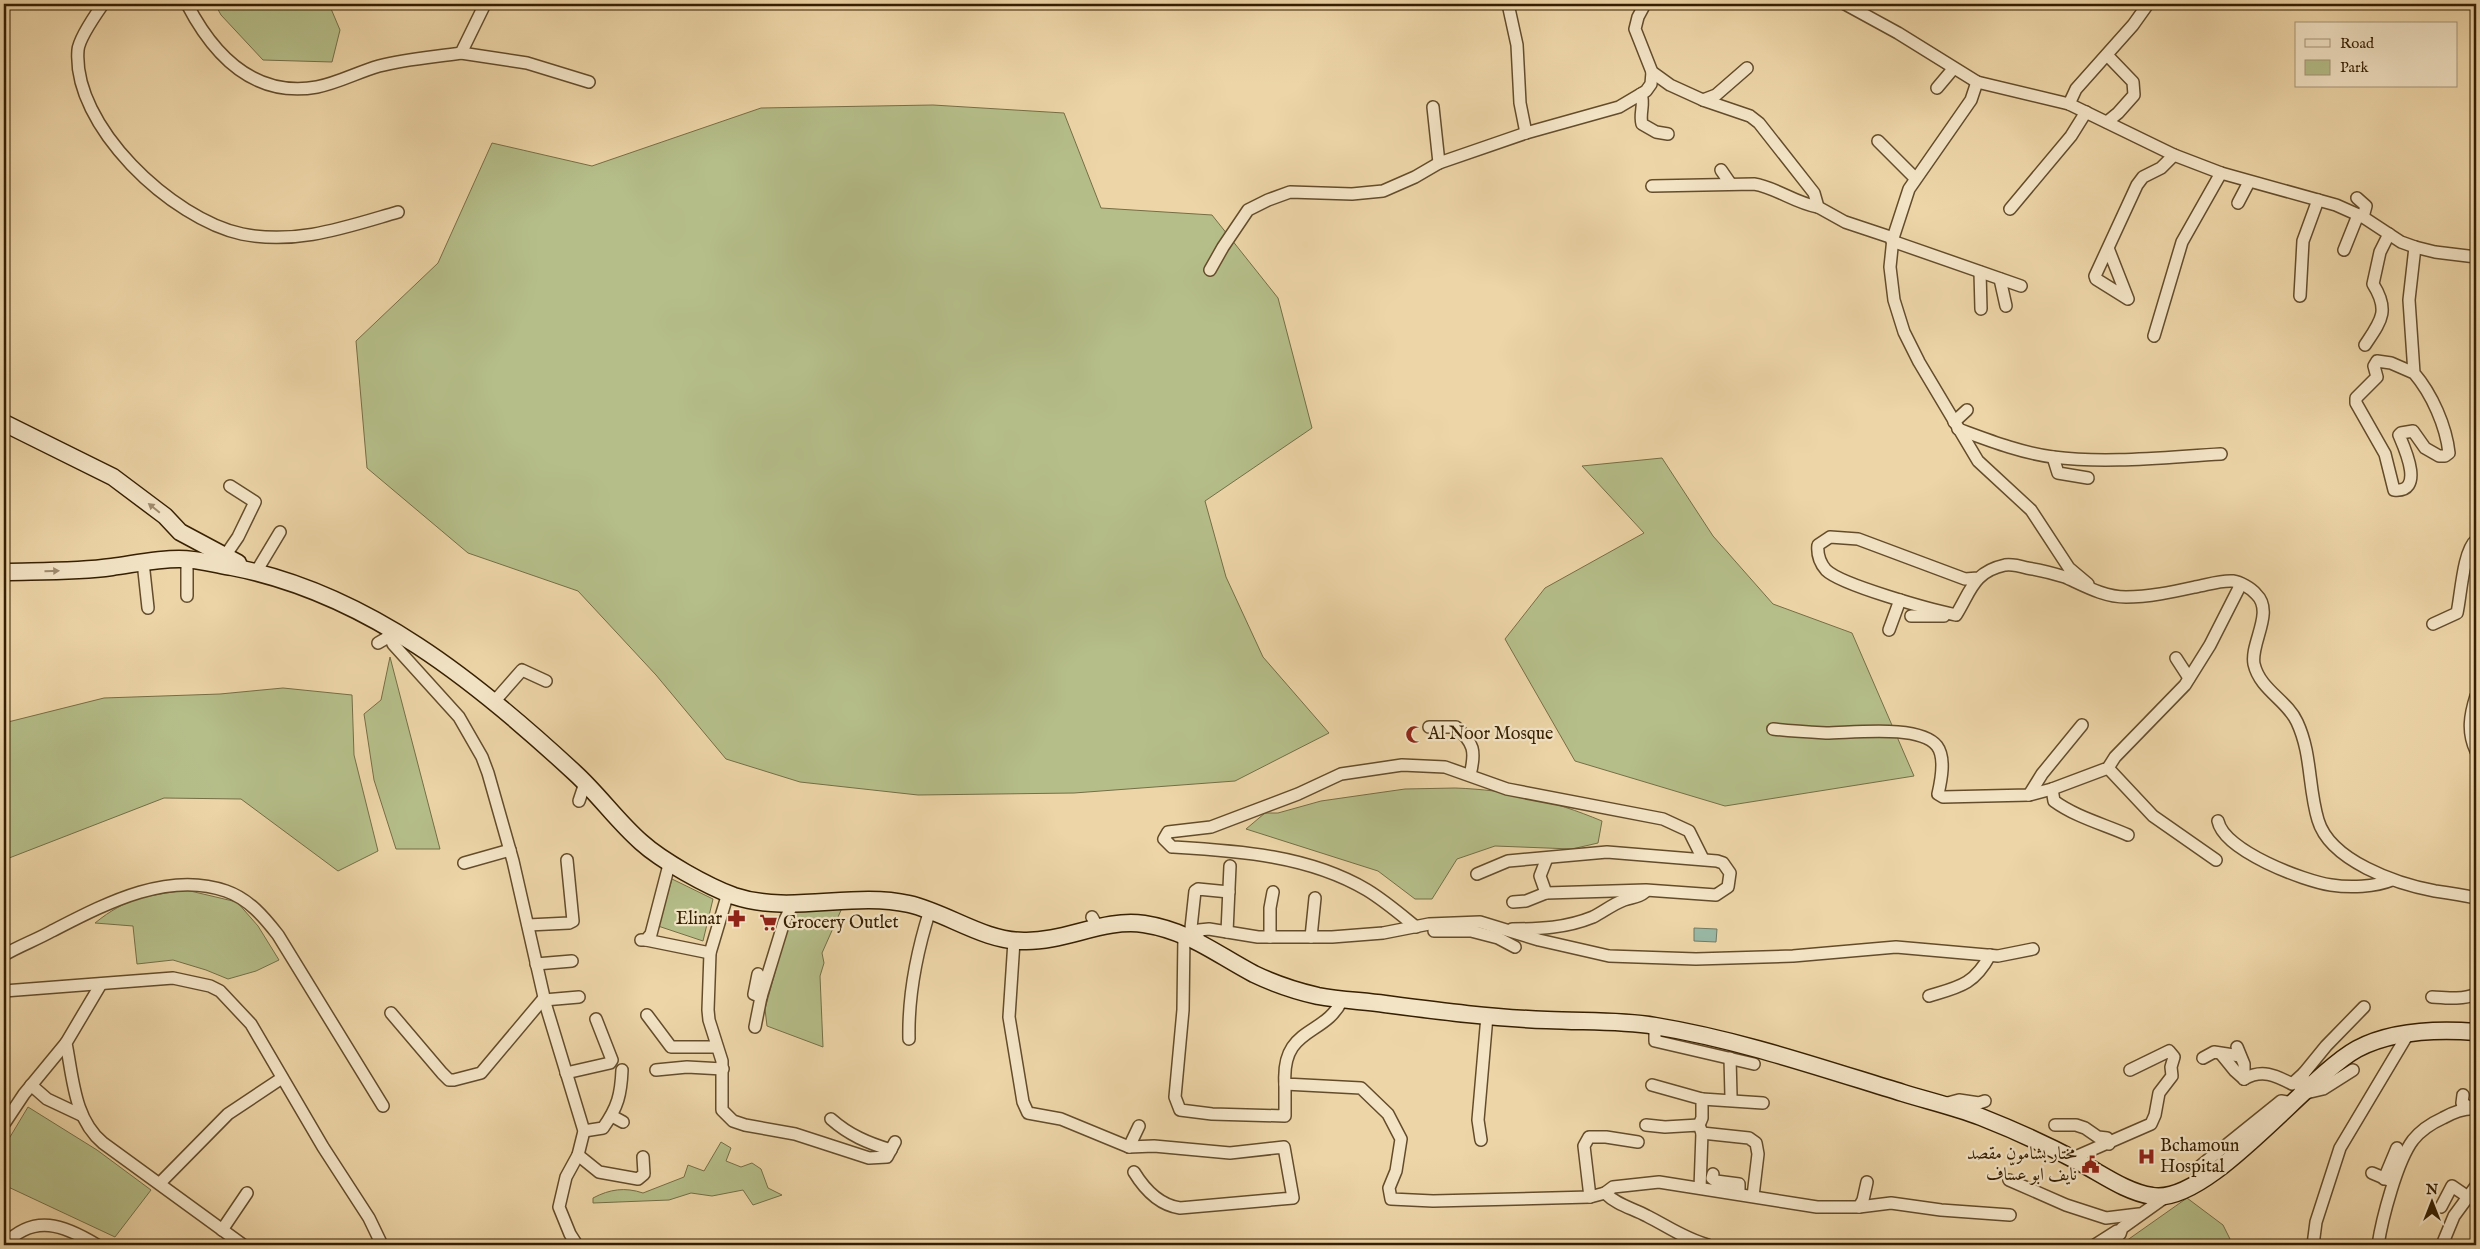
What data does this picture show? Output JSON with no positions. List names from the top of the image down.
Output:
{
  "places": {
    "mosque": ["Al Noor Mosque"],
    "pharmacy": ["Elinar"],
    "supermarket": ["Grocery Outlet"],
    "hospital": ["Bchamoun Hospital"],
    "public building": ["مختار بشامون مقصد نايف ابو عسّاف"]
  },
  "legend": ["Road", "Park"],
  "north": "top"
}
